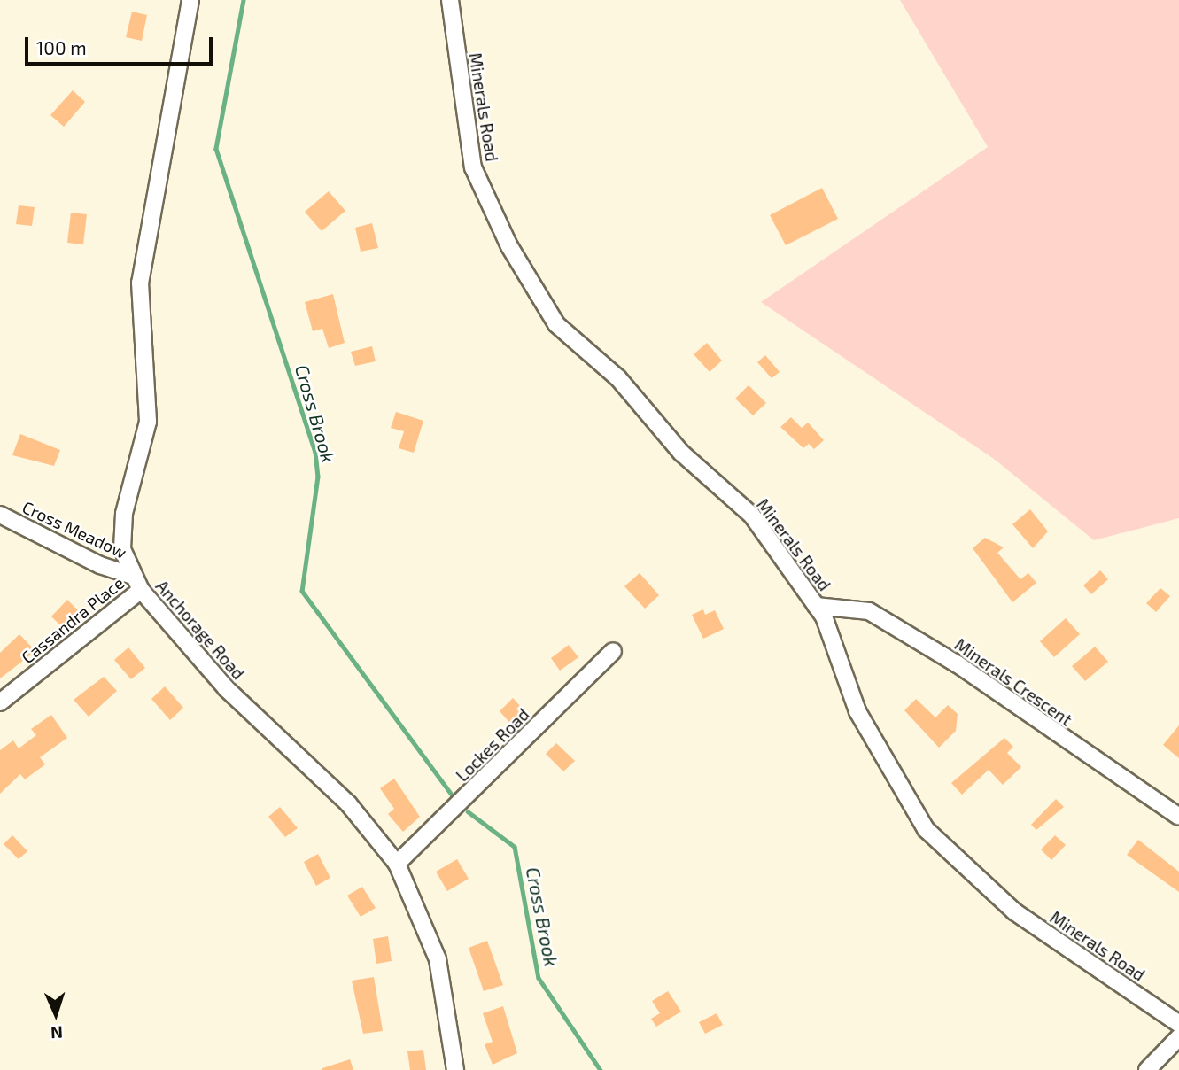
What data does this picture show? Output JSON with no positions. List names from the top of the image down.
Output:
{
  "streets": {
    "street": [
      "Minerals Road",
      "Cross Meadow",
      "Cassandra Place",
      "Anchorage Road",
      "Minerals Crescent",
      "Lockes Road"
    ]
  },
  "crossings": [
    ["Minerals Road", "Minerals Crescent"],
    ["Cross Meadow", "Cassandra Place"],
    ["Cross Meadow", "Anchorage Road"],
    ["Cassandra Place", "Anchorage Road"],
    ["Anchorage Road", "Lockes Road"]
  ],
  "water": ["Cross Brook"],
  "scale_bar": "100 m",
  "north": "bottom"
}
